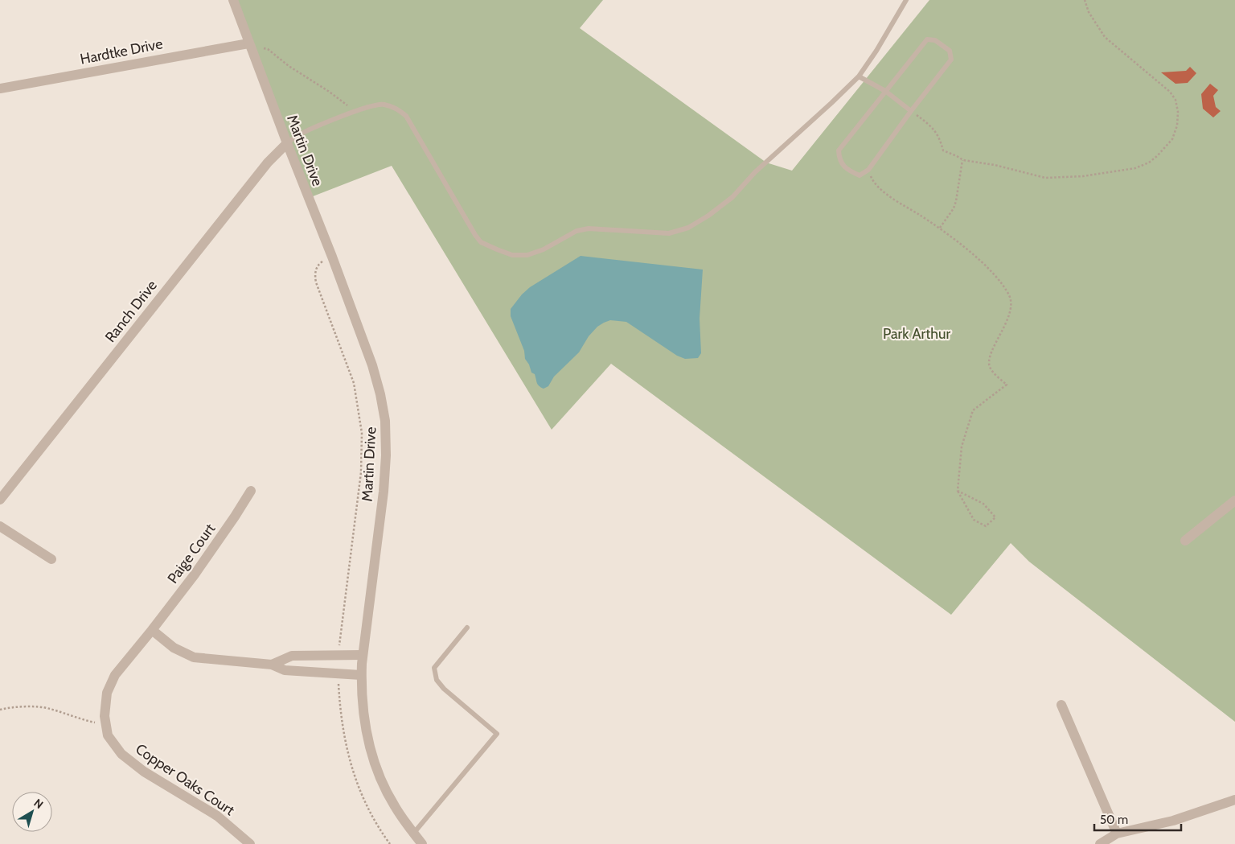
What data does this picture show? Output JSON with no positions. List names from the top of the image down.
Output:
{
  "streets": {
    "street": [
      "Hardtke Drive",
      "Martin Drive",
      "Ranch Drive",
      "Paige Court",
      "Copper Oaks Court"
    ]
  },
  "crossings": [
    ["Hardtke Drive", "Martin Drive"],
    ["Martin Drive", "Ranch Drive"],
    ["Paige Court", "Copper Oaks Court"]
  ],
  "parks": ["Park Arthur"],
  "scale_bar": "50 m",
  "north": "top right"
}
